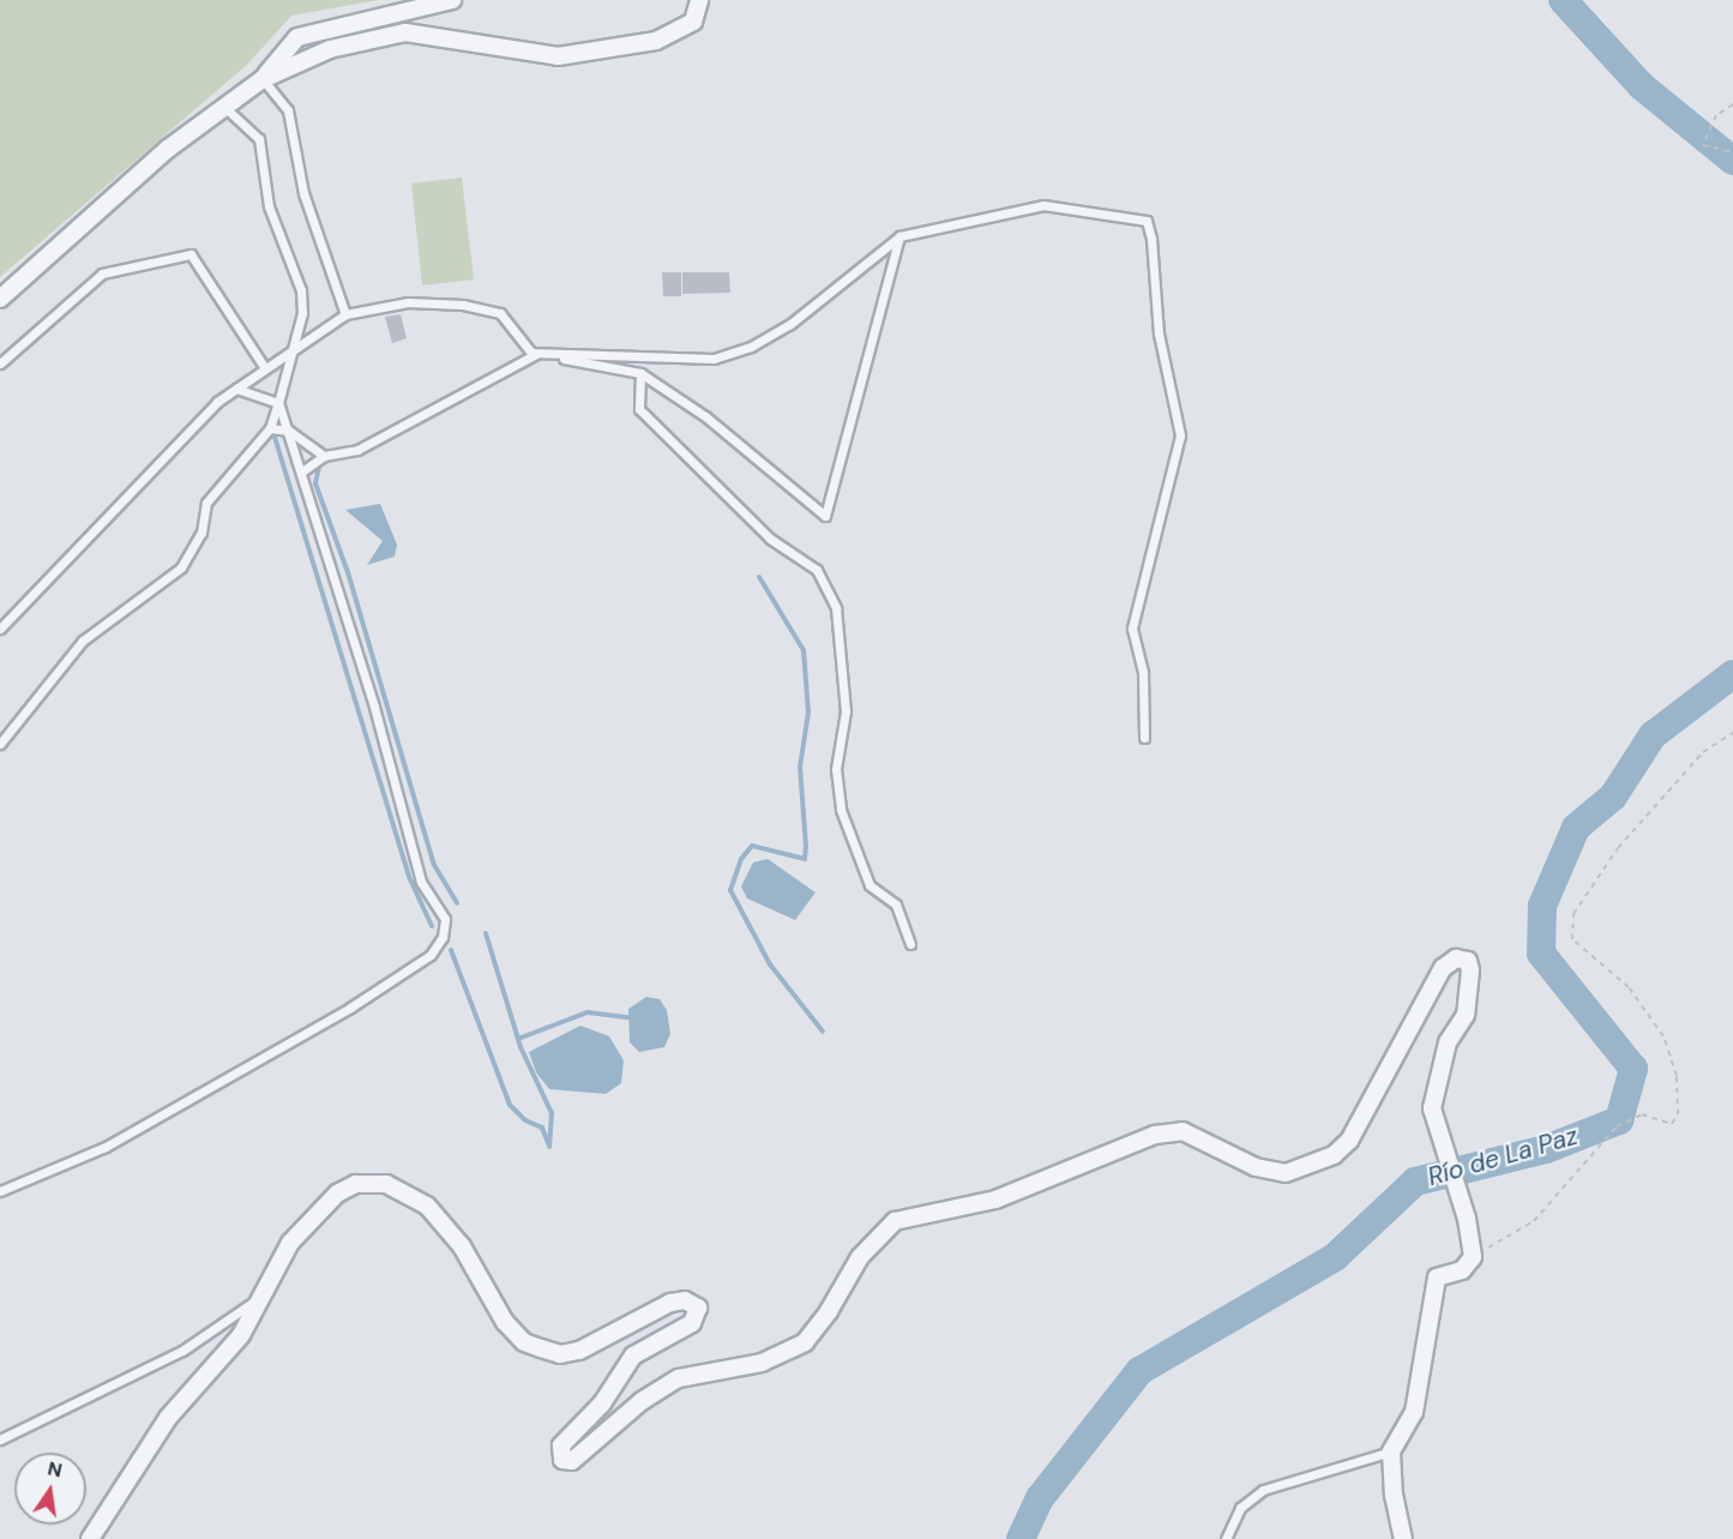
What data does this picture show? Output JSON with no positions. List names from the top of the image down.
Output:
{
  "water": ["Río de La Paz"],
  "north": "top"
}
